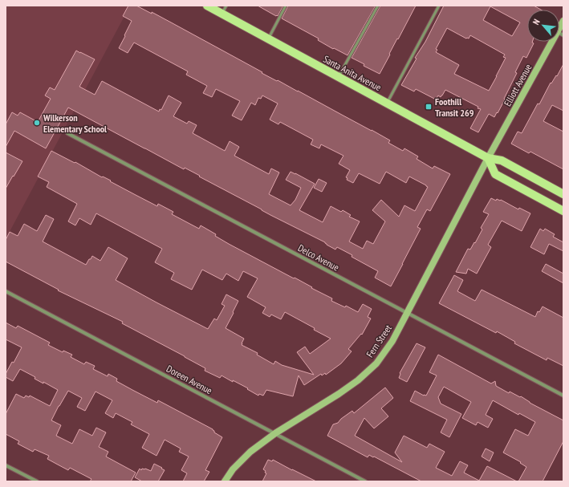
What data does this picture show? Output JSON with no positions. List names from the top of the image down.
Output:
{
  "streets": {
    "main road": ["Santa Anita Avenue"],
    "street": [
      "Elliott Avenue",
      "Delco Avenue",
      "Fern Street",
      "Doreen Avenue"
    ]
  },
  "crossings": [
    ["Santa Anita Avenue", "Elliott Avenue"],
    ["Santa Anita Avenue", "Fern Street"],
    ["Elliott Avenue", "Fern Street"],
    ["Delco Avenue", "Fern Street"],
    ["Fern Street", "Doreen Avenue"]
  ],
  "places": {
    "transit": ["Foothill Transit 269"],
    "other": ["Wilkerson Elementary School"]
  },
  "north": "top left"
}
